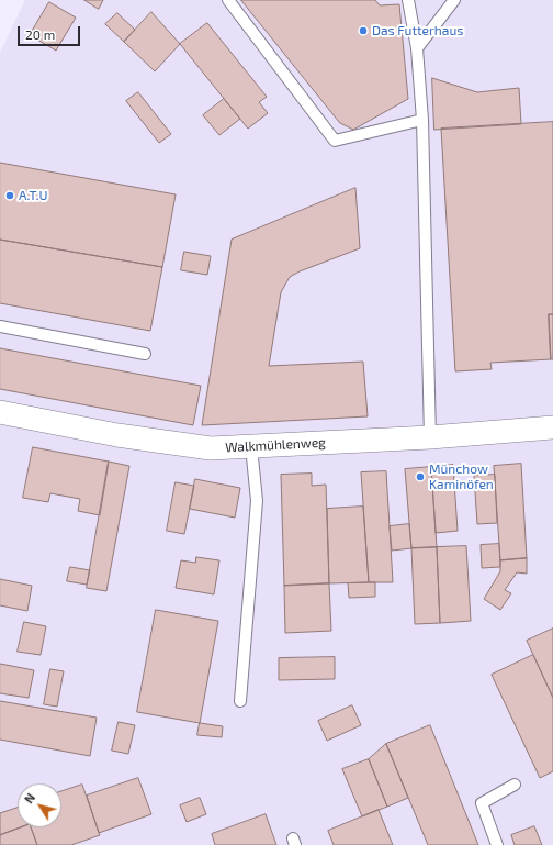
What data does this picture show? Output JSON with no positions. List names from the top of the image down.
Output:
{
  "streets": {
    "street": ["Walkmühlenweg"]
  },
  "places": ["Das Futterhaus", "A.T.U", "Münchow Kaminöfen"],
  "scale_bar": "20 m",
  "north": "top left"
}
